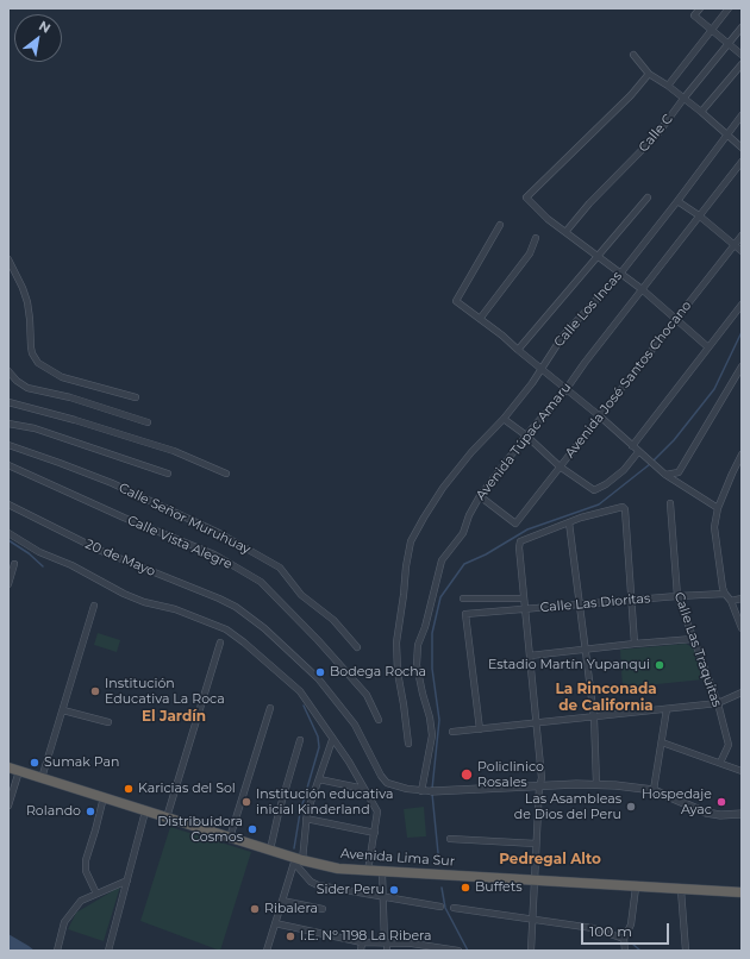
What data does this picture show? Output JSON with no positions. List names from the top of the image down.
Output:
{
  "streets": {
    "highway": ["Avenida Lima Sur"],
    "street": [
      "Calle C",
      "Calle Los Incas",
      "Avenida José Santos Chocano",
      "Avenida Túpac Amaru",
      "Calle Señor Muruhuay",
      "Calle Vista Alegre",
      "20 de Mayo",
      "Calle Las Dioritas",
      "Calle Las Traquitas"
    ]
  },
  "crossings": [
    ["Avenida José Santos Chocano", "Avenida Túpac Amaru"],
    ["Avenida Túpac Amaru", "20 de Mayo"],
    ["Calle Las Dioritas", "Calle Las Traquitas"]
  ],
  "districts": ["La Rinconada de California", "El Jardín", "Pedregal Alto"],
  "places": [
    "Estadio Martín Yupanqui",
    "Bodega Rocha",
    "Institución Educativa La Roca",
    "Sumak Pan",
    "Policlinico Rosales",
    "Karicias del Sol",
    "Institución educativa inicial Kinderland",
    "Hospedaje Ayac",
    "Las Asambleas de Dios del Peru",
    "Rolando",
    "Distribuidora Cosmos",
    "Buffets",
    "Sider Peru",
    "Ribalera",
    "I.E. Nº 1198 La Ribera"
  ],
  "scale_bar": "100 m",
  "north": "top right"
}
